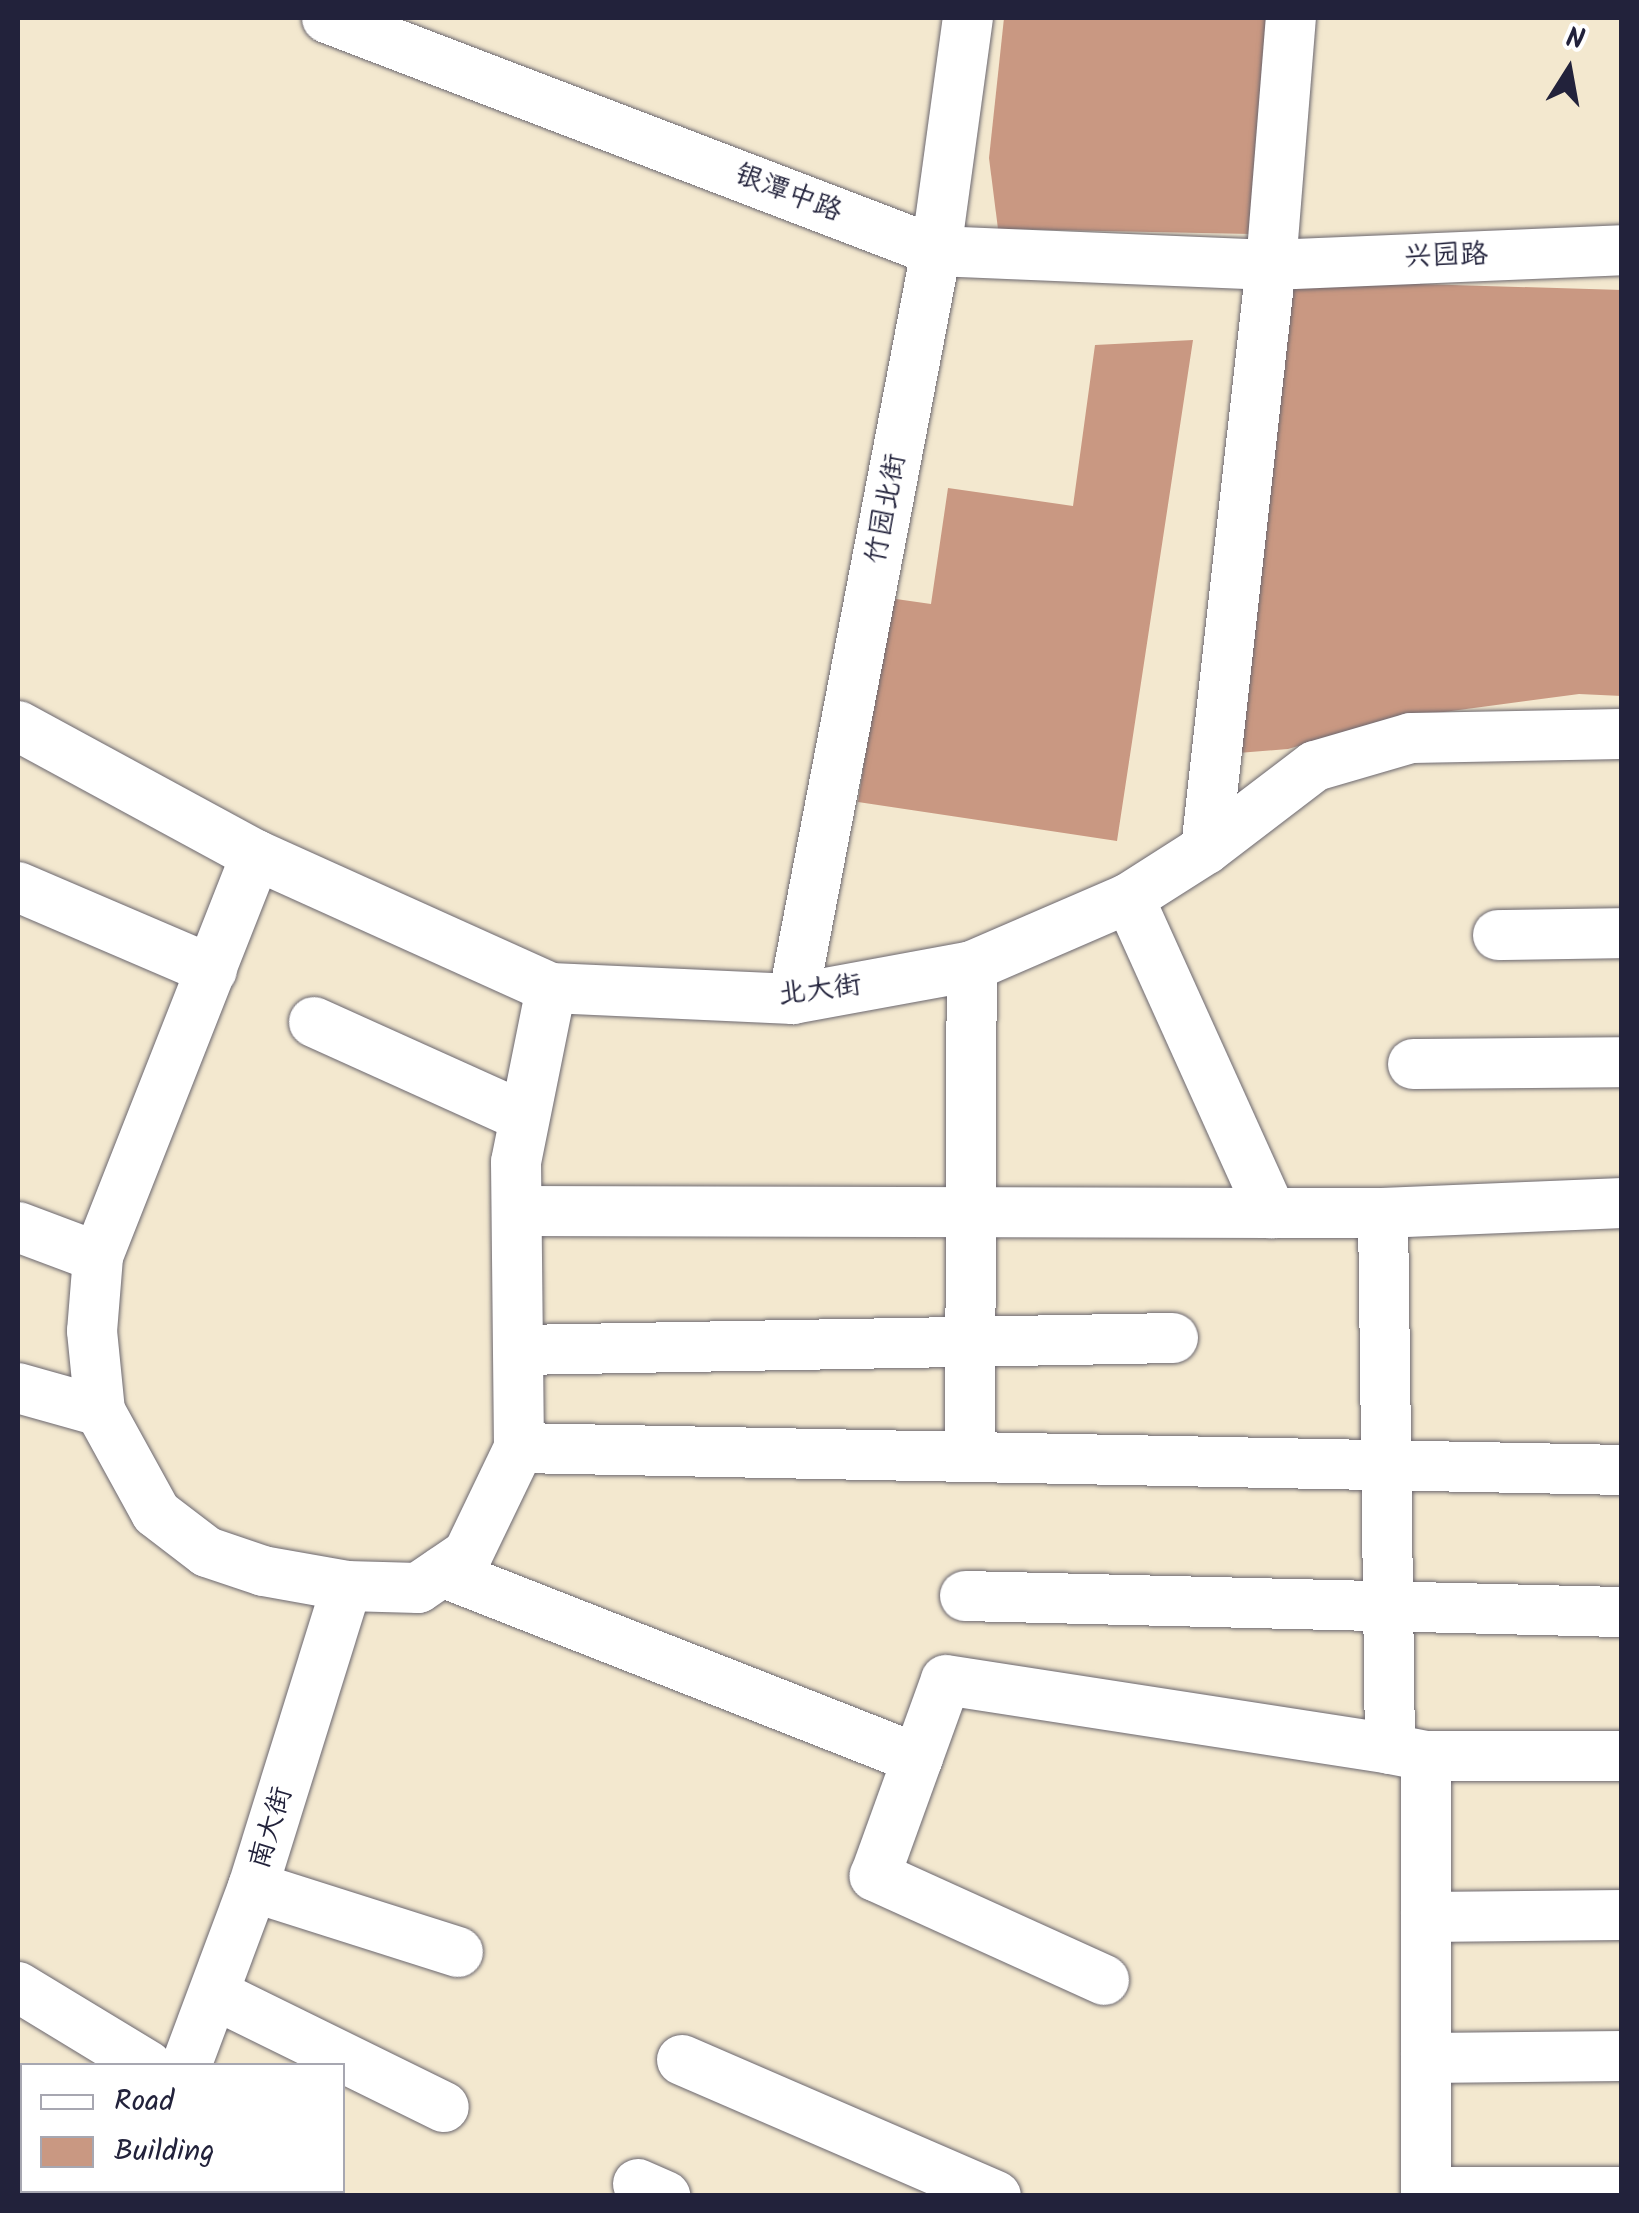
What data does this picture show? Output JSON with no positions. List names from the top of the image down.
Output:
{
  "streets": {
    "street": [
      "银潭中路",
      "兴园路",
      "竹园北街",
      "北大街",
      "南大街"
    ]
  },
  "crossings": [
    ["银潭中路", "兴园路"],
    ["银潭中路", "竹园北街"],
    ["竹园北街", "北大街"]
  ],
  "legend": ["Road", "Building"],
  "north": "top"
}
